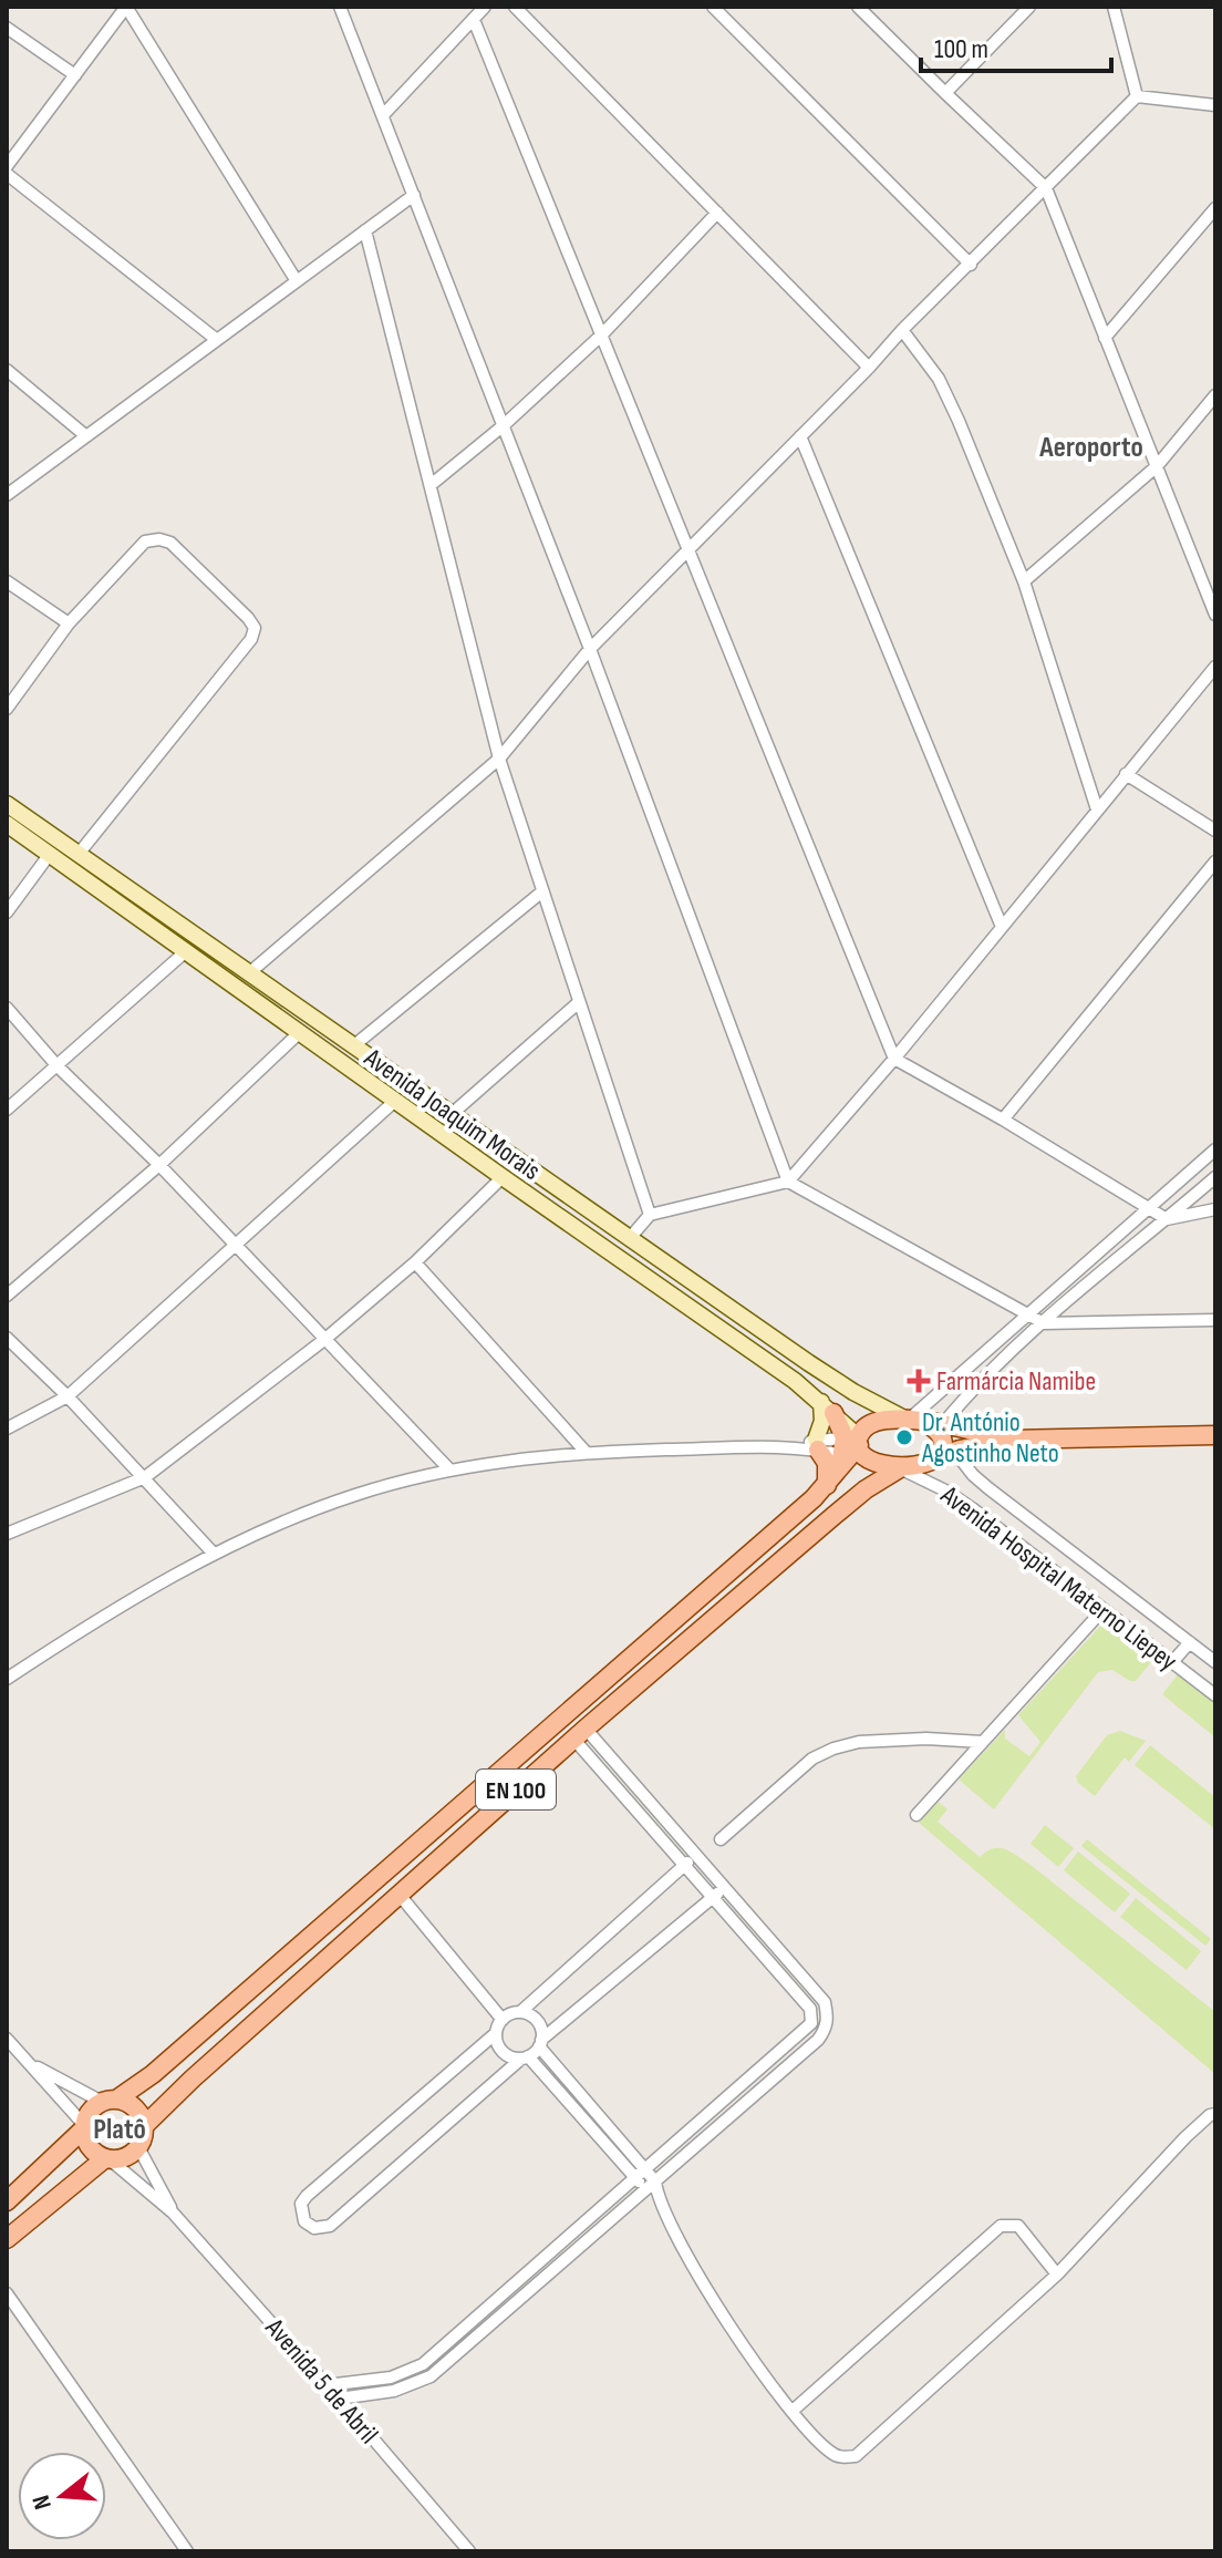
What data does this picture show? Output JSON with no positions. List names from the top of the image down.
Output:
{
  "streets": {
    "main road": ["EN 100"],
    "street": ["Avenida Joaquim Morais", "Avenida Hospital Materno Liepey", "Avenida 5 de Abril"]
  },
  "crossings": [
    ["Avenida Joaquim Morais", "EN 100"],
    ["Avenida Hospital Materno Liepey", "EN 100"],
    ["EN 100", "Avenida 5 de Abril"]
  ],
  "districts": ["Aeroporto", "Platô"],
  "places": {
    "health": ["Farmárcia Namibe"],
    "other": ["Dr. António Agostinho Neto"]
  },
  "scale_bar": "100 m",
  "north": "left"
}
